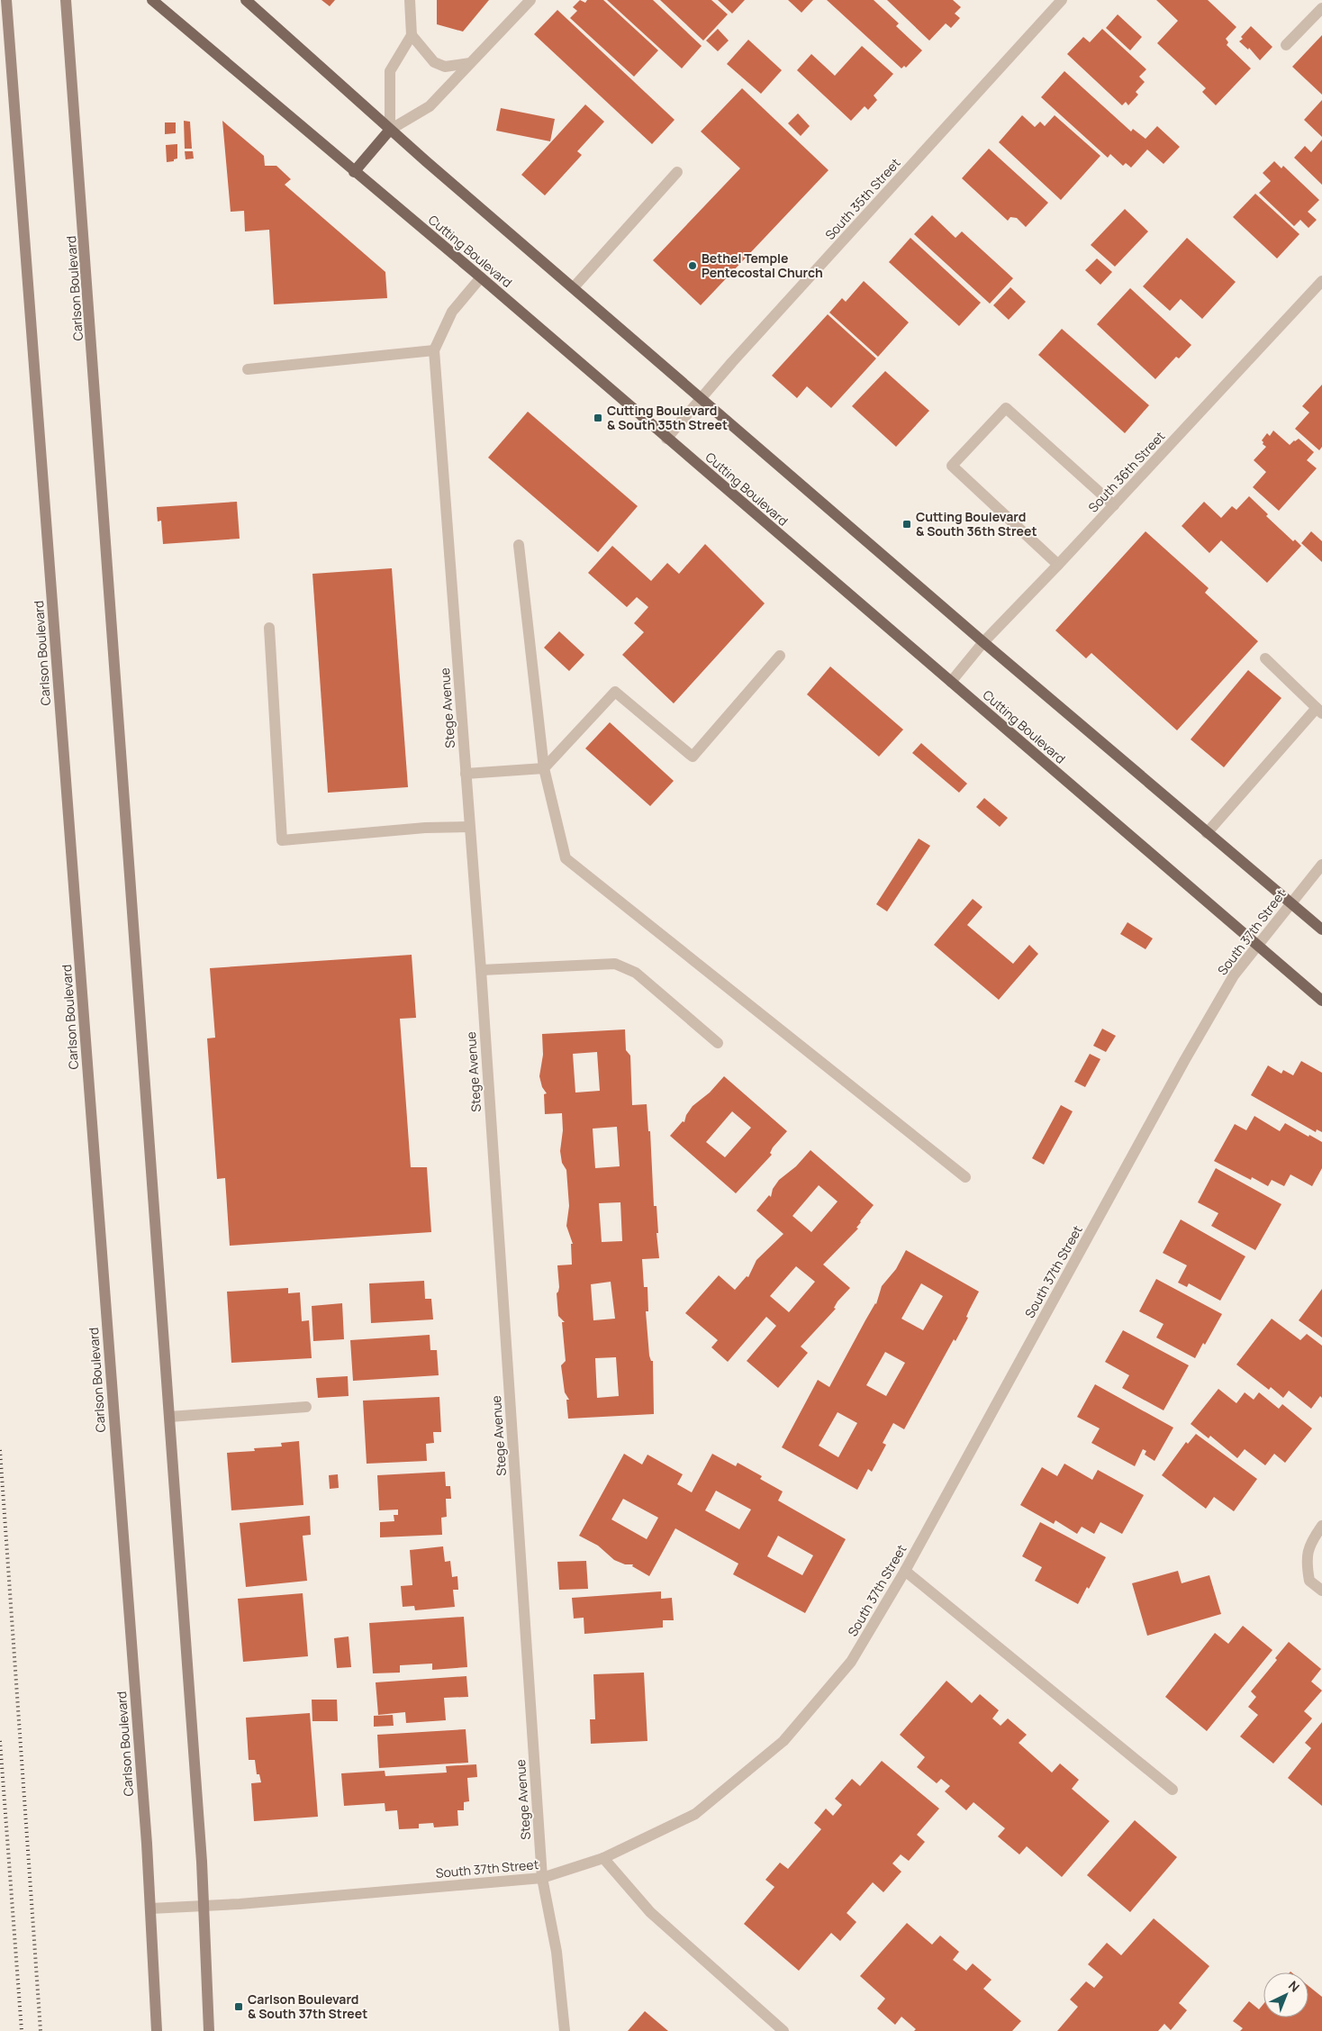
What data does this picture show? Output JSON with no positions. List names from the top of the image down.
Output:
{
  "streets": {
    "main road": ["Cutting Boulevard", "Carlson Boulevard"],
    "street": [
      "South 35th Street",
      "South 36th Street",
      "Stege Avenue",
      "South 37th Street"
    ]
  },
  "crossings": [
    ["South 35th Street", "Cutting Boulevard"],
    ["Cutting Boulevard", "South 36th Street"],
    ["Cutting Boulevard", "Stege Avenue"],
    ["Cutting Boulevard", "South 37th Street"],
    ["Carlson Boulevard", "South 37th Street"],
    ["Stege Avenue", "South 37th Street"]
  ],
  "places": {
    "other": ["Bethel Temple Pentecostal Church"],
    "transit": ["Cutting Boulevard & South 35th Street", "Cutting Boulevard & South 36th Street", "Carlson Boulevard & South 37th Street"]
  },
  "north": "top right"
}
